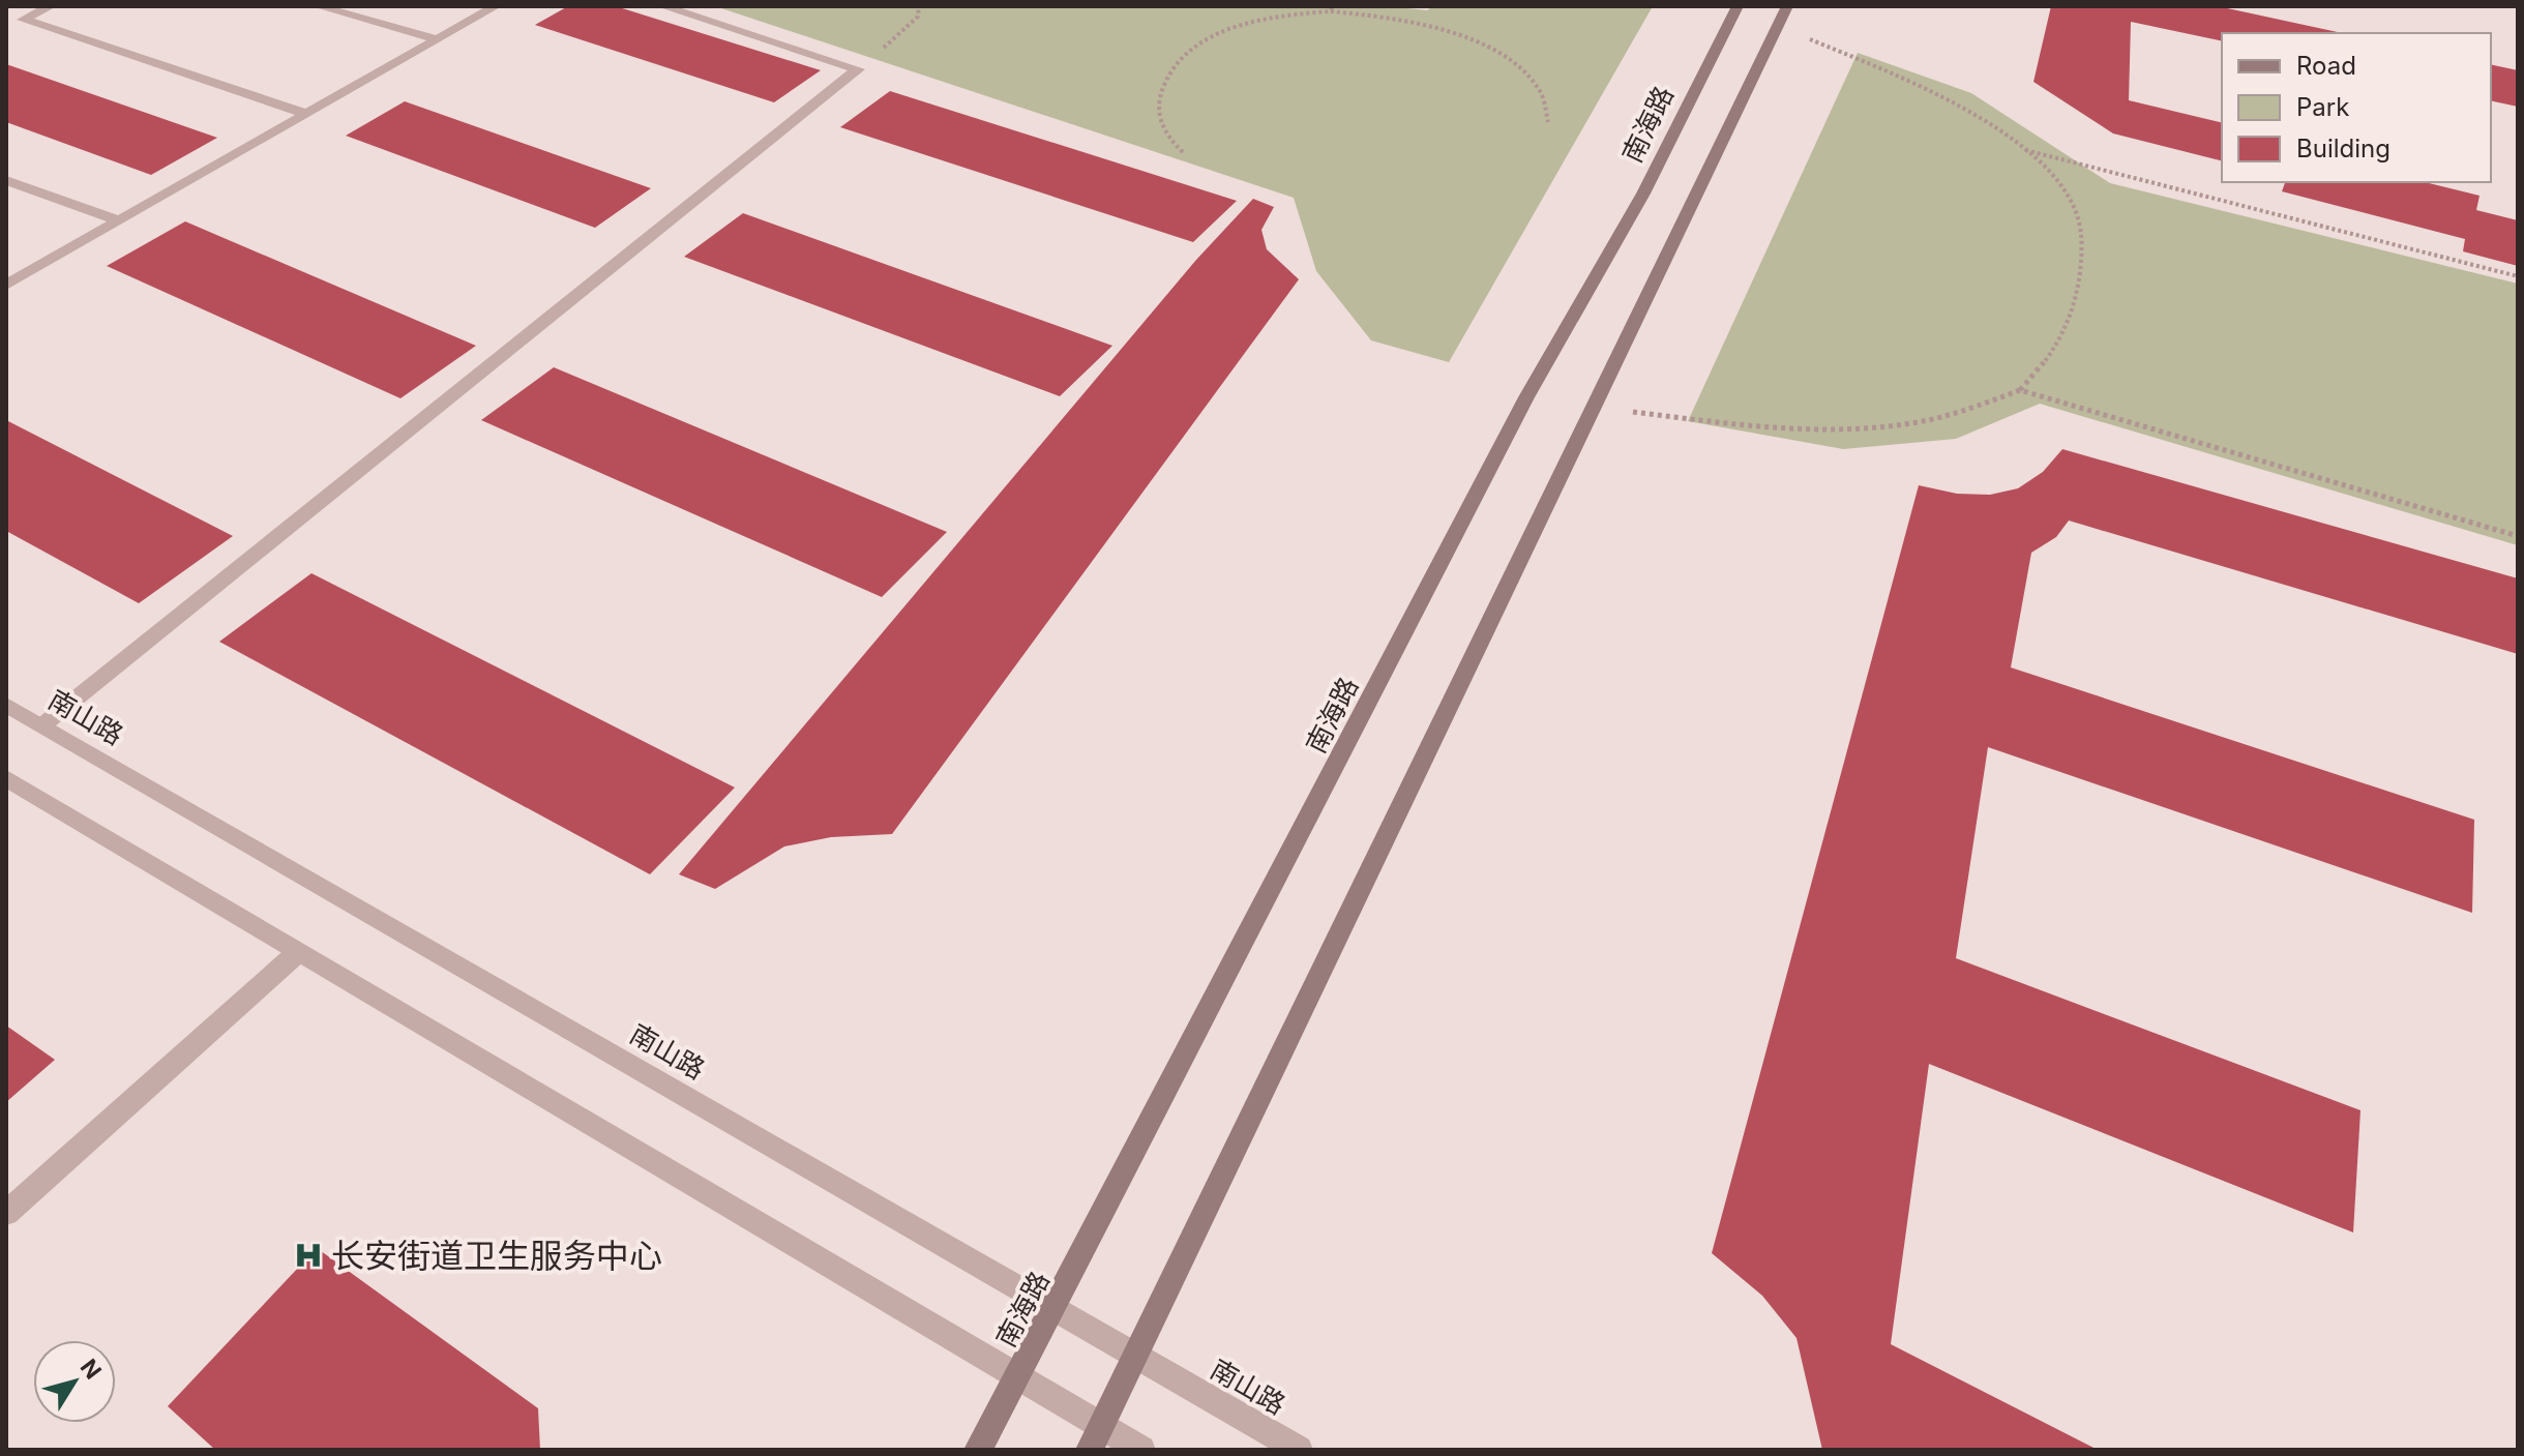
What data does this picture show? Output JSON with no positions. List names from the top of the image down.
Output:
{
  "streets": {
    "main road": ["南海路"],
    "street": ["南山路"]
  },
  "crossings": [
    ["南海路", "南山路"]
  ],
  "places": {
    "hospital": ["长安街道卫生服务中心"]
  },
  "legend": ["Road", "Park", "Building"],
  "north": "top right"
}
